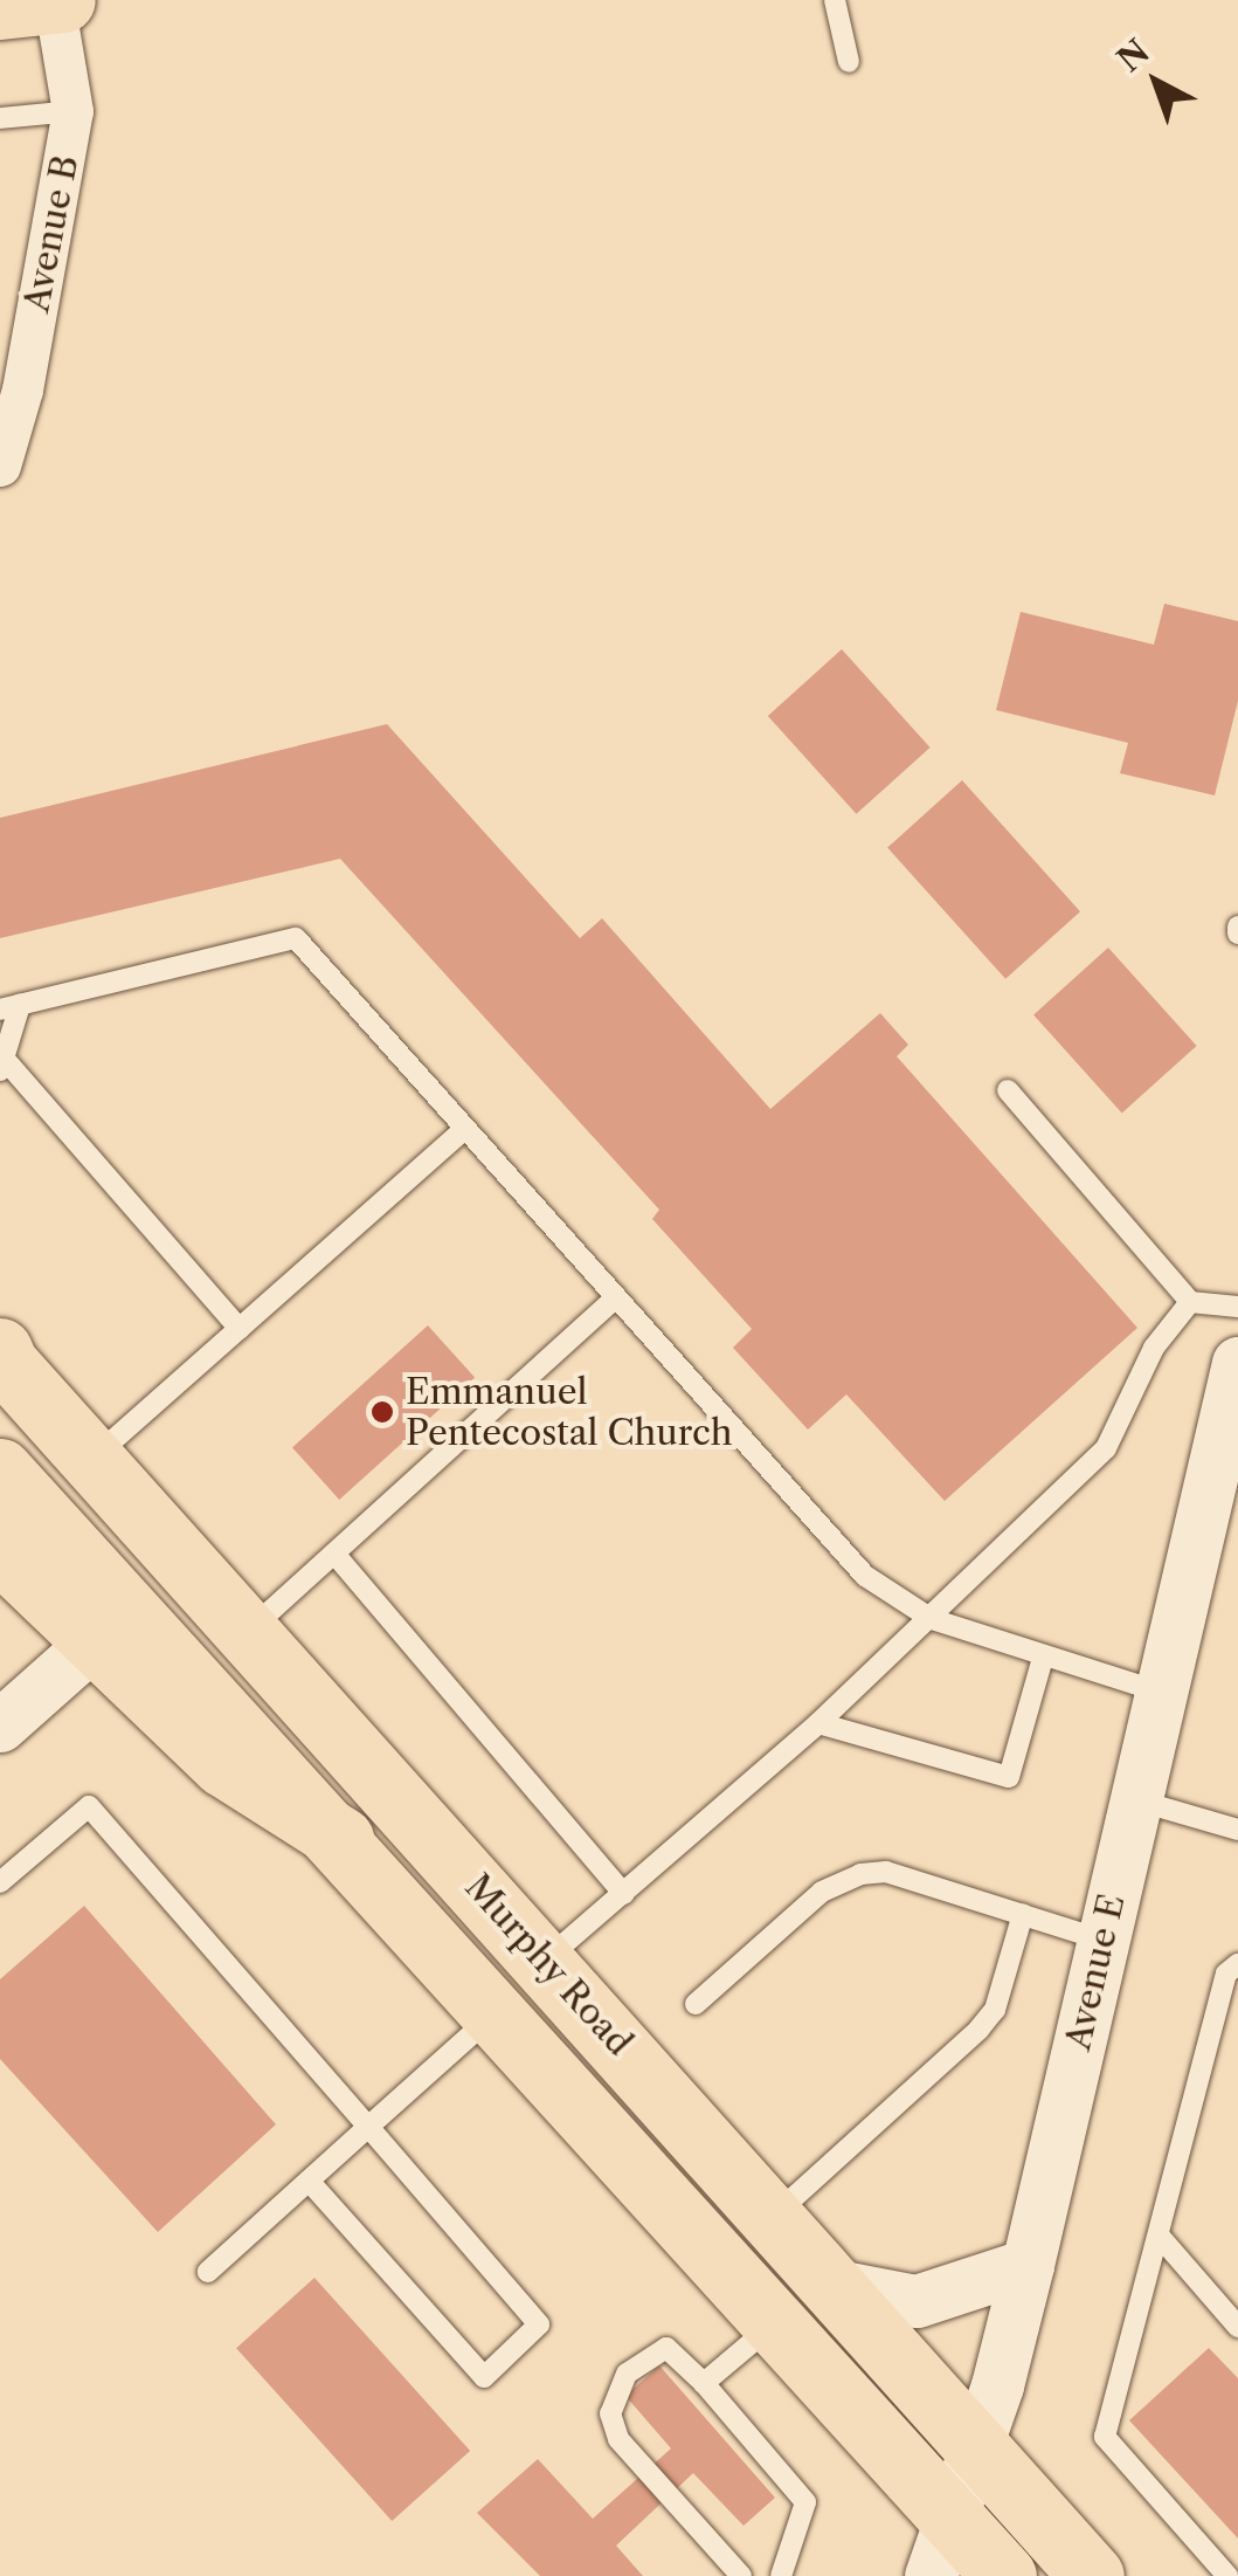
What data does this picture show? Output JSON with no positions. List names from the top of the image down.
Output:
{
  "streets": {
    "main road": ["Murphy Road"],
    "street": ["Avenue B", "Avenue E"]
  },
  "crossings": [
    ["Murphy Road", "Avenue E"]
  ],
  "places": ["Emmanuel Pentecostal Church"],
  "north": "top left"
}
